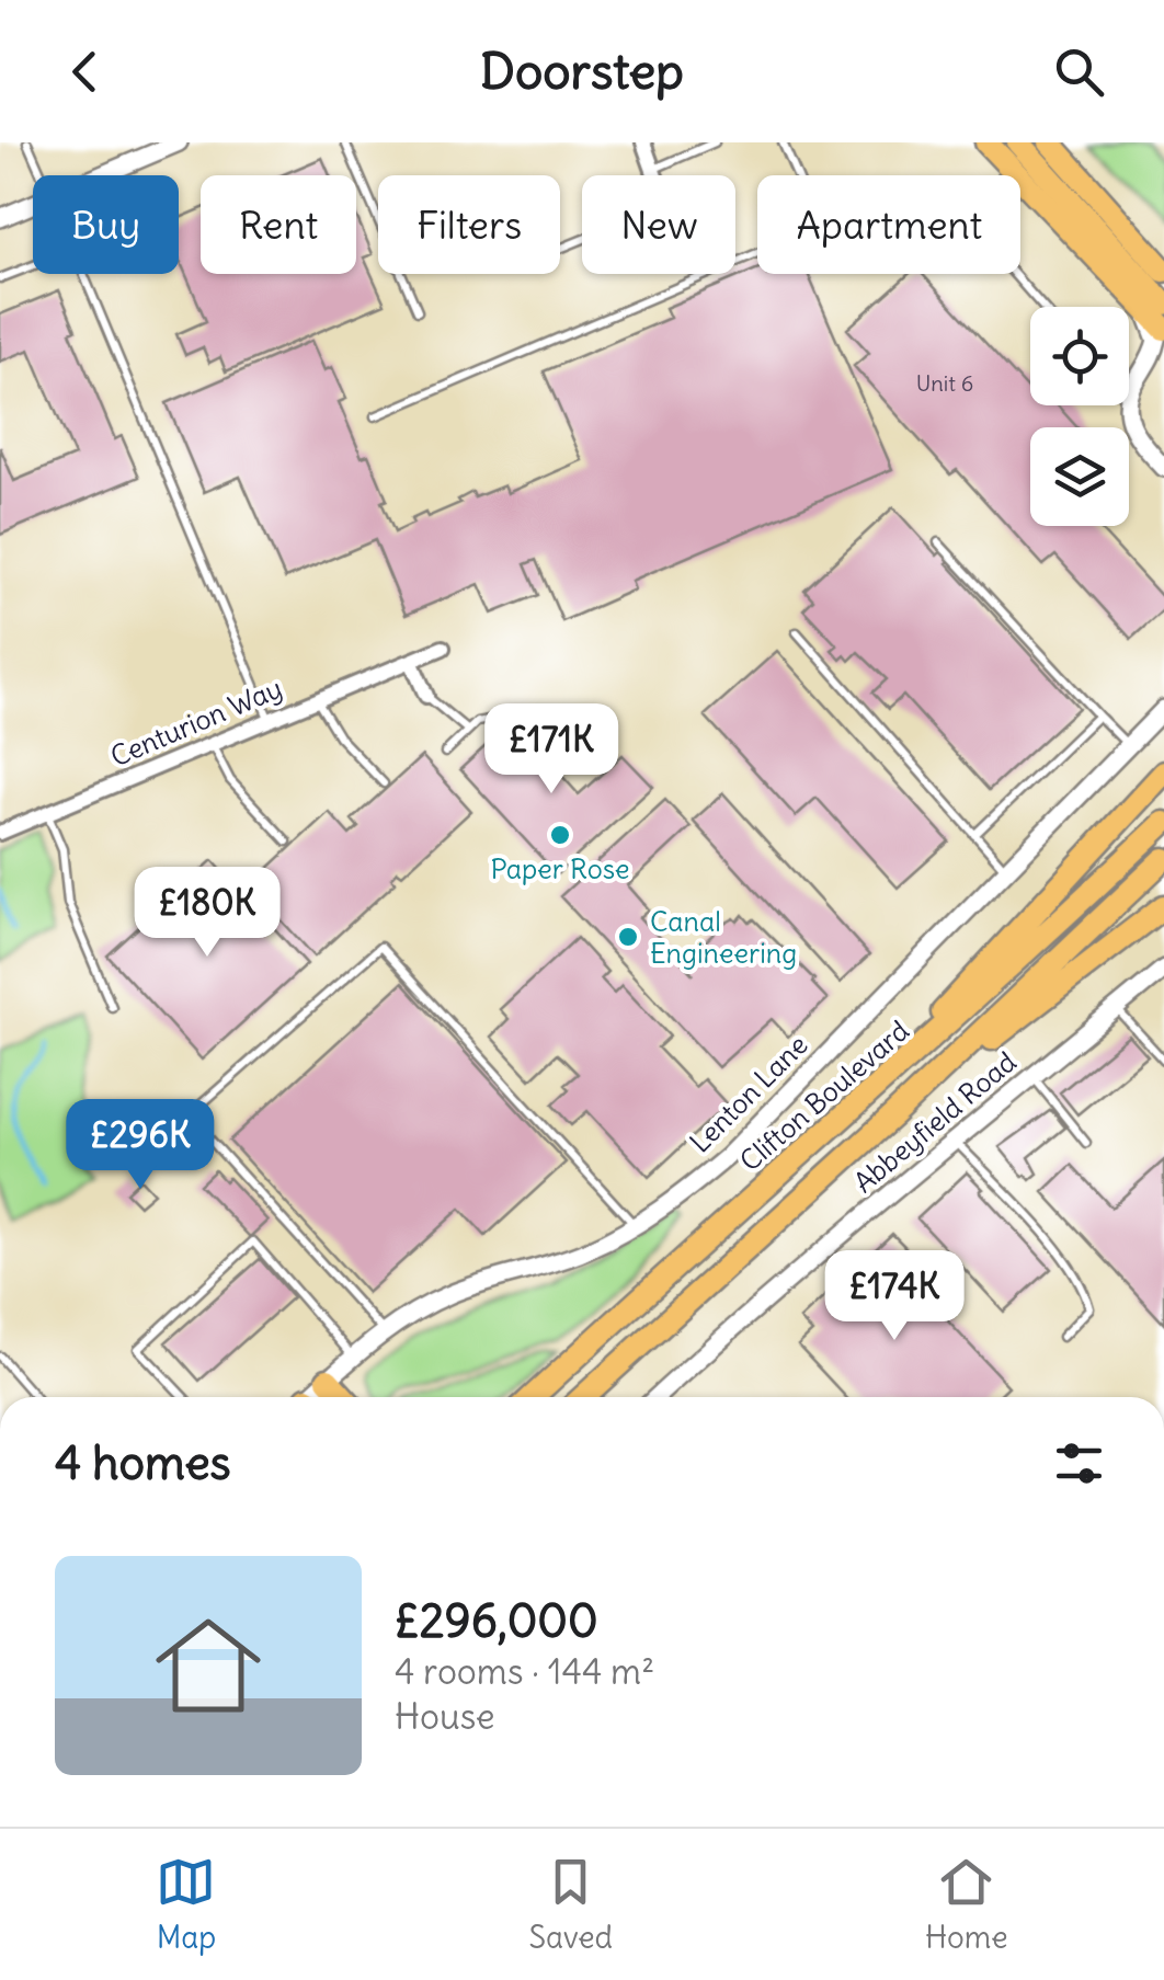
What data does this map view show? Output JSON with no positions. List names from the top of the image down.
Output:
{
  "streets": {
    "main road": ["Clifton Boulevard"],
    "street": ["Centurion Way", "Lenton Lane", "Abbeyfield Road"]
  },
  "places": ["Paper Rose", "Canal Engineering"],
  "house_numbers": ["Unit 6"],
  "page": {
    "header": "Doorstep",
    "chip": [
      "Buy",
      "Rent",
      "Filters",
      "New",
      "Apartment"
    ],
    "price": [
      "£171K",
      "£180K",
      "£296K",
      "£174K"
    ],
    "heading": "4 homes",
    "list": [
      {
        "name": "£296,000",
        "note": "4 rooms · 144 m² · House"
      }
    ],
    "tabs": ["Map", "Saved", "Home"]
  }
}
